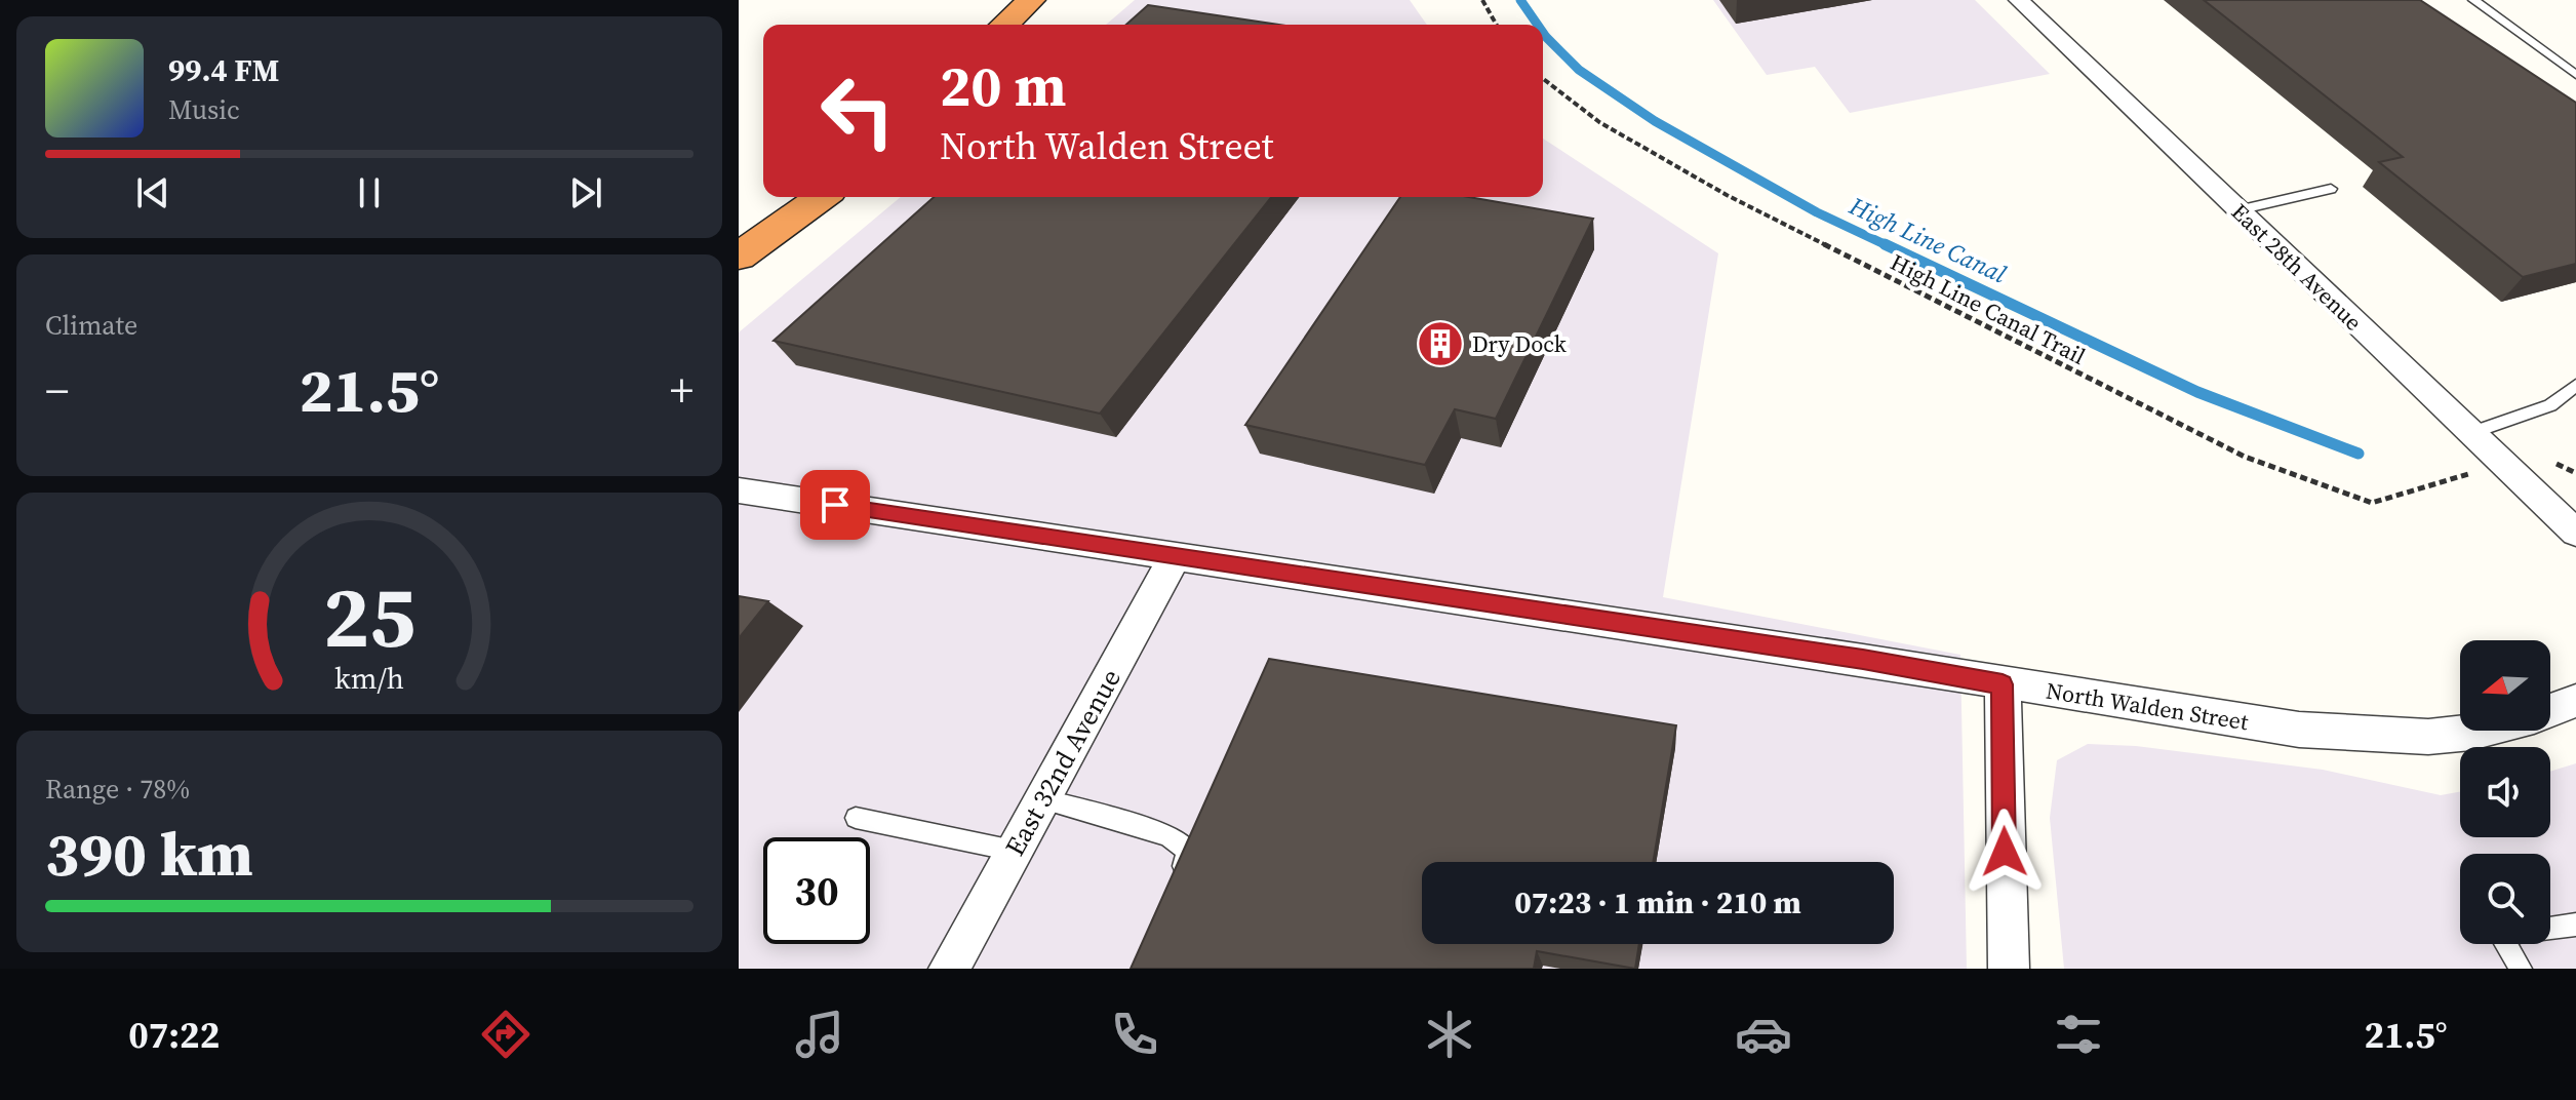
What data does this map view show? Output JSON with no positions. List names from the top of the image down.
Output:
{
  "streets": {
    "street": ["East 28th Avenue", "North Walden Street", "East 32nd Avenue"],
    "path": ["High Line Canal Trail"]
  },
  "crossings": [
    ["North Walden Street", "East 32nd Avenue"]
  ],
  "water": ["High Line Canal"],
  "places": {
    "building": ["Dry Dock"]
  },
  "north": "left",
  "page": {
    "turn": ["20 m", "North Walden Street"],
    "song": ["99.4 FM", "Music"],
    "tile": [
      "Climate",
      ["Range · 78%", "390 km"]
    ],
    "heat": ["−", "21.5°", "+"],
    "limit": "30",
    "trip": "07:23 · 1 min · 210 m",
    "tabs": ["07:22", "21.5°"],
    "gauge": ["25", "km/h"]
  }
}
